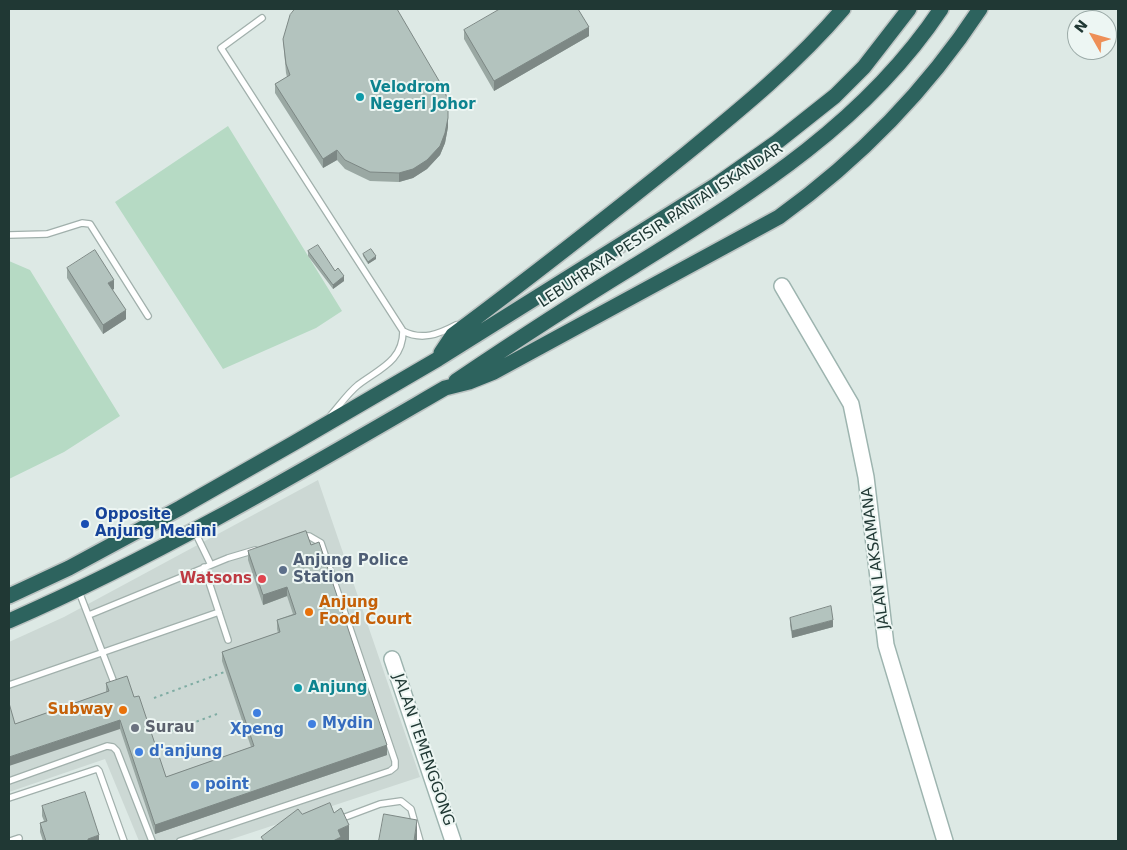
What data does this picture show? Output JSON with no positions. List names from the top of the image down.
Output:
{
  "streets": {
    "highway": ["LEBUHRAYA PESISIR PANTAI ISKANDAR"],
    "street": ["JALAN LAKSAMANA", "JALAN TEMENGGONG"]
  },
  "places": [
    "Velodrom Negeri Johor",
    "Opposite Anjung Medini",
    "Anjung Police Station",
    "Watsons",
    "Anjung Food Court",
    "Anjung",
    "Subway",
    "Xpeng",
    "Mydin",
    "Surau",
    "d'anjung",
    "point"
  ],
  "north": "top left"
}
